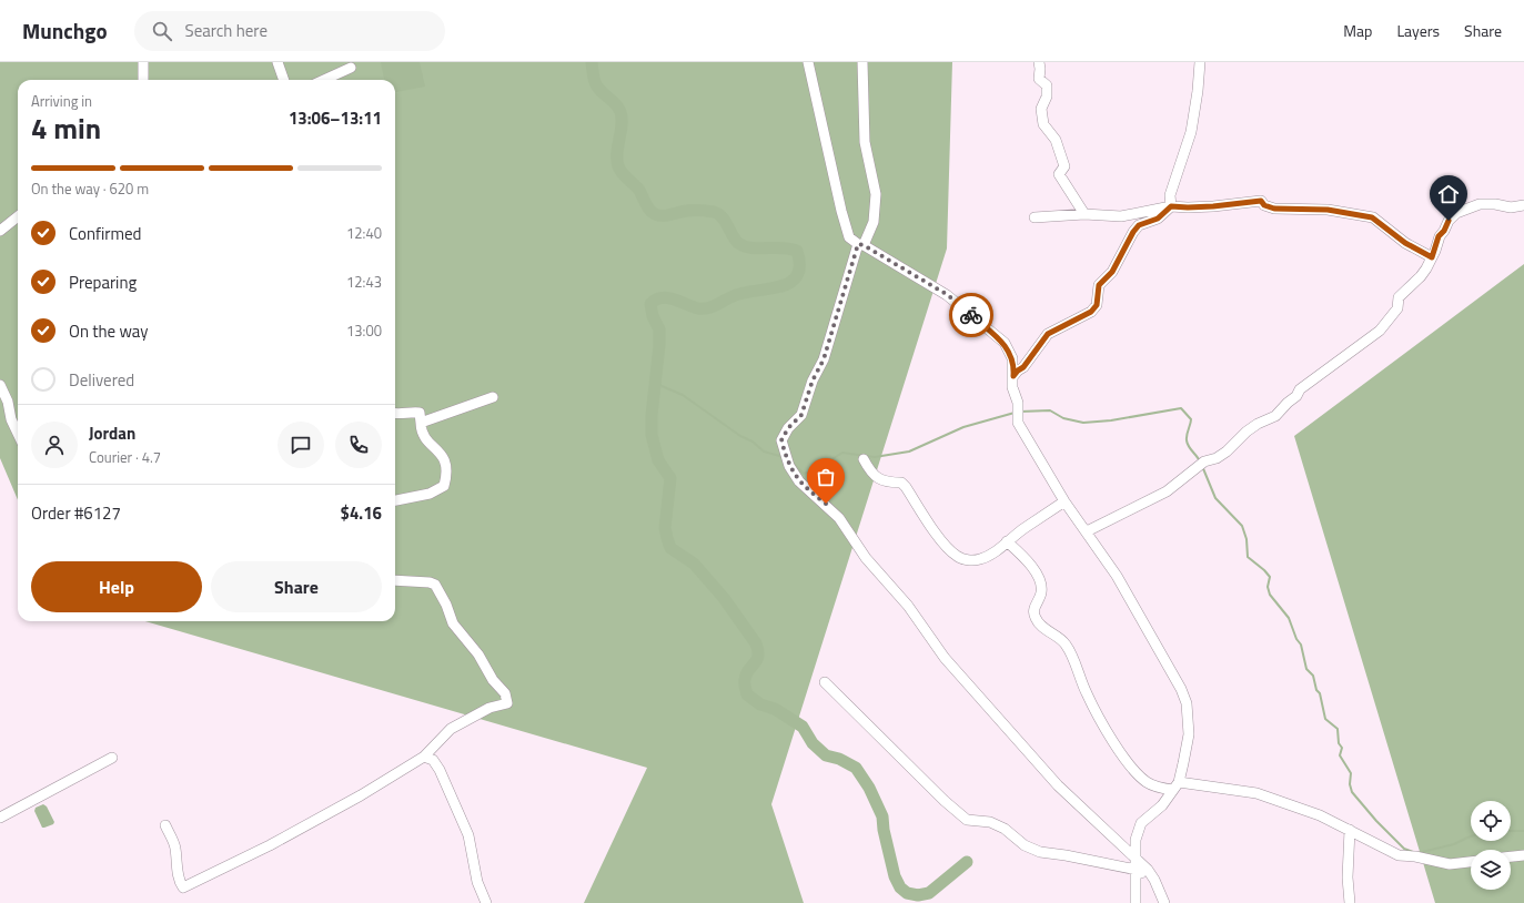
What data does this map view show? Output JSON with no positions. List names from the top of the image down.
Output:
{
  "page": {
    "header": "Munchgo",
    "search": "Search here",
    "nav": ["Map", "Layers", "Share"],
    "heading": ["4 min", "Arriving in", "13:06–13:11"],
    "panel": [
      "Jordan",
      "Courier · 4.7",
      "Order #6127",
      "$4.16"
    ],
    "bar": "On the way · 620 m",
    "list": [
      ["Confirmed", "12:40"],
      ["Preparing", "12:43"],
      ["On the way", "13:00"],
      "Delivered"
    ],
    "buttons": ["Help", "Share"]
  }
}
